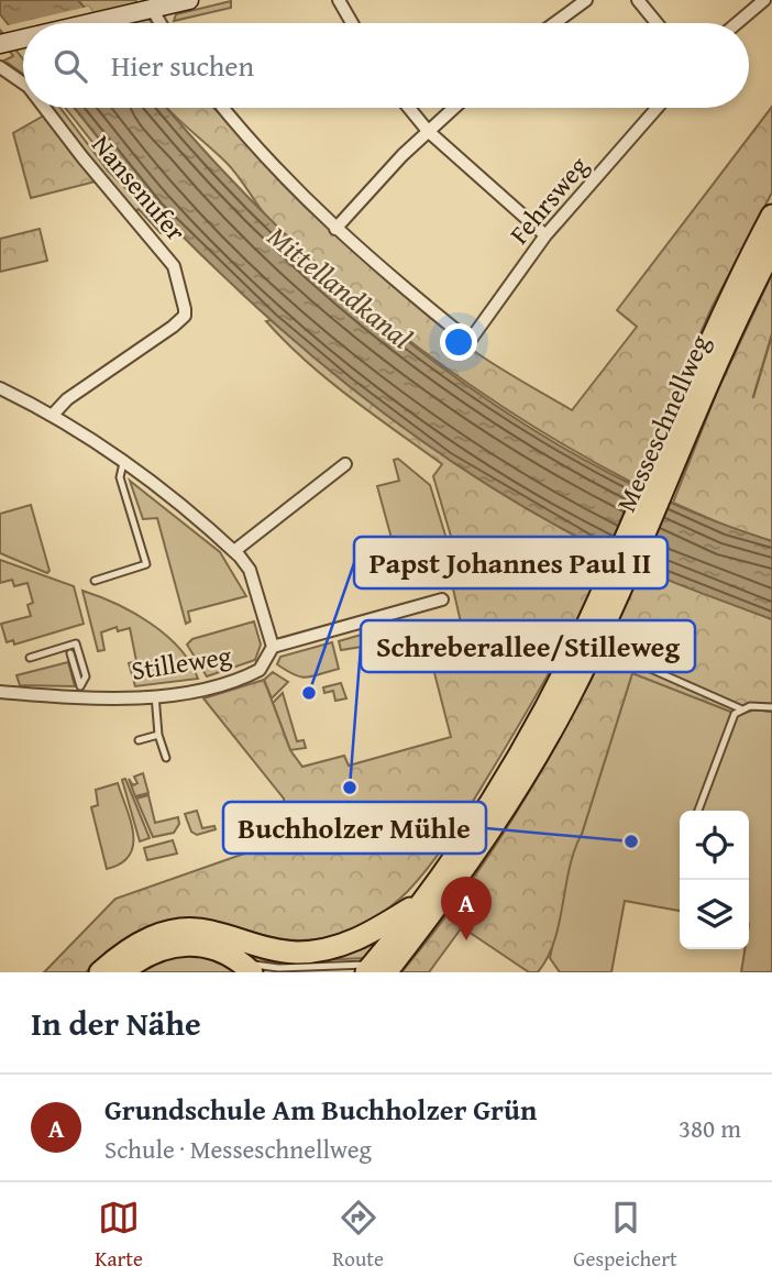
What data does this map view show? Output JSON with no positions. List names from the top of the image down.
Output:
{
  "streets": {
    "highway": ["Messeschnellweg"],
    "street": ["Nansenufer", "Fehrsweg", "Stilleweg"]
  },
  "water": ["Mittellandkanal"],
  "places": ["Papst Johannes Paul II", "Schreberallee/Stilleweg", "Buchholzer Mühle"],
  "page": {
    "search": "Hier suchen",
    "pins": "A",
    "heading": "In der Nähe",
    "list": [
      {
        "mark": "A",
        "name": "Grundschule Am Buchholzer Grün",
        "note": "Schule · Messeschnellweg",
        "value": "380 m"
      }
    ],
    "nav": ["Karte", "Route", "Gespeichert"]
  }
}
